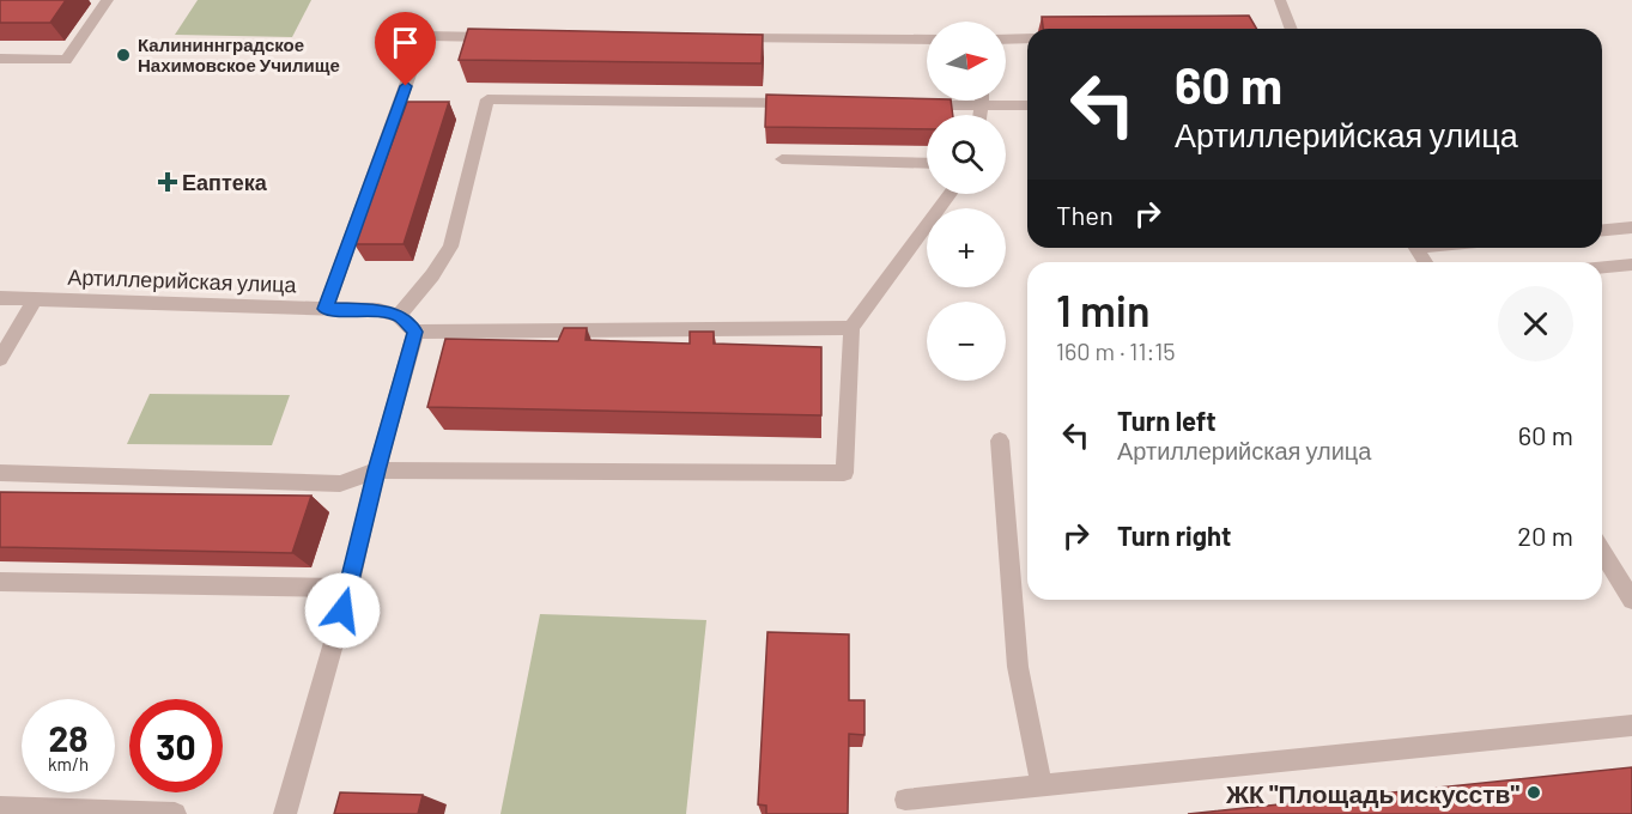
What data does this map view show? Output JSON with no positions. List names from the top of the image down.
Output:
{
  "streets": {
    "street": ["Артиллерийская улица"]
  },
  "places": {
    "other": ["Калининнградское Нахимовское Училище", "ЖК \"Площадь искусств\""],
    "health": ["Еаптека"]
  },
  "north": "right",
  "page": {
    "map_buttons": ["+", "−"],
    "turn": ["60 m", "Артиллерийская улица"],
    "then": "Then",
    "heading": ["1 min", "160 m · 11:15"],
    "list": [
      {
        "name": "Turn left",
        "note": "Артиллерийская улица",
        "value": "60 m"
      },
      {
        "name": "Turn right",
        "value": "20 m"
      }
    ],
    "speed": "28 km/h",
    "limit": "30"
  }
}
